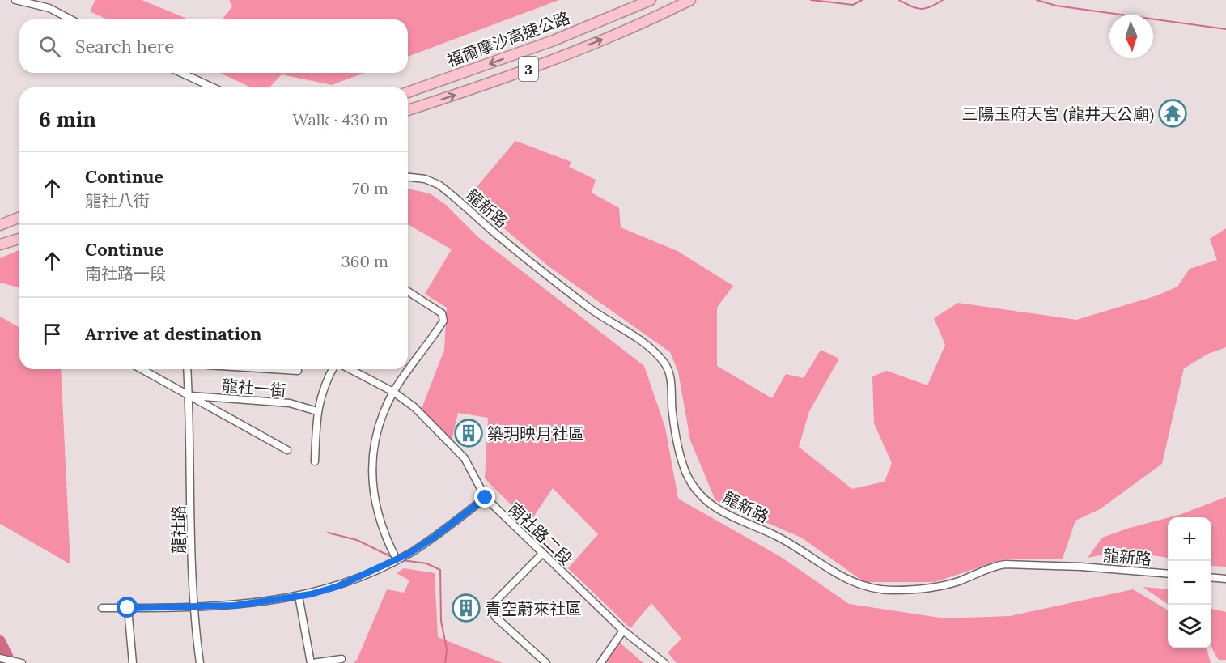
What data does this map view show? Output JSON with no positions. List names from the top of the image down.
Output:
{
  "streets": {
    "highway": ["福爾摩沙高速公路", "3"],
    "street": [
      "龍新路",
      "龍社一街",
      "龍社路",
      "南社路二段"
    ]
  },
  "crossings": [
    ["龍社一街", "龍社路"]
  ],
  "places": {
    "temple": ["三陽玉府天宮 (龍井天公廟)"],
    "building": ["築玥映月社區", "青空蔚來社區"]
  },
  "north": "bottom",
  "page": {
    "search": "Search here",
    "heading": ["6 min", "Walk · 430 m"],
    "list": [
      ["Continue", "龍社八街", "70 m"],
      ["Continue", "南社路一段", "360 m"],
      "Arrive at destination"
    ],
    "map_buttons": ["+", "−"]
  }
}
